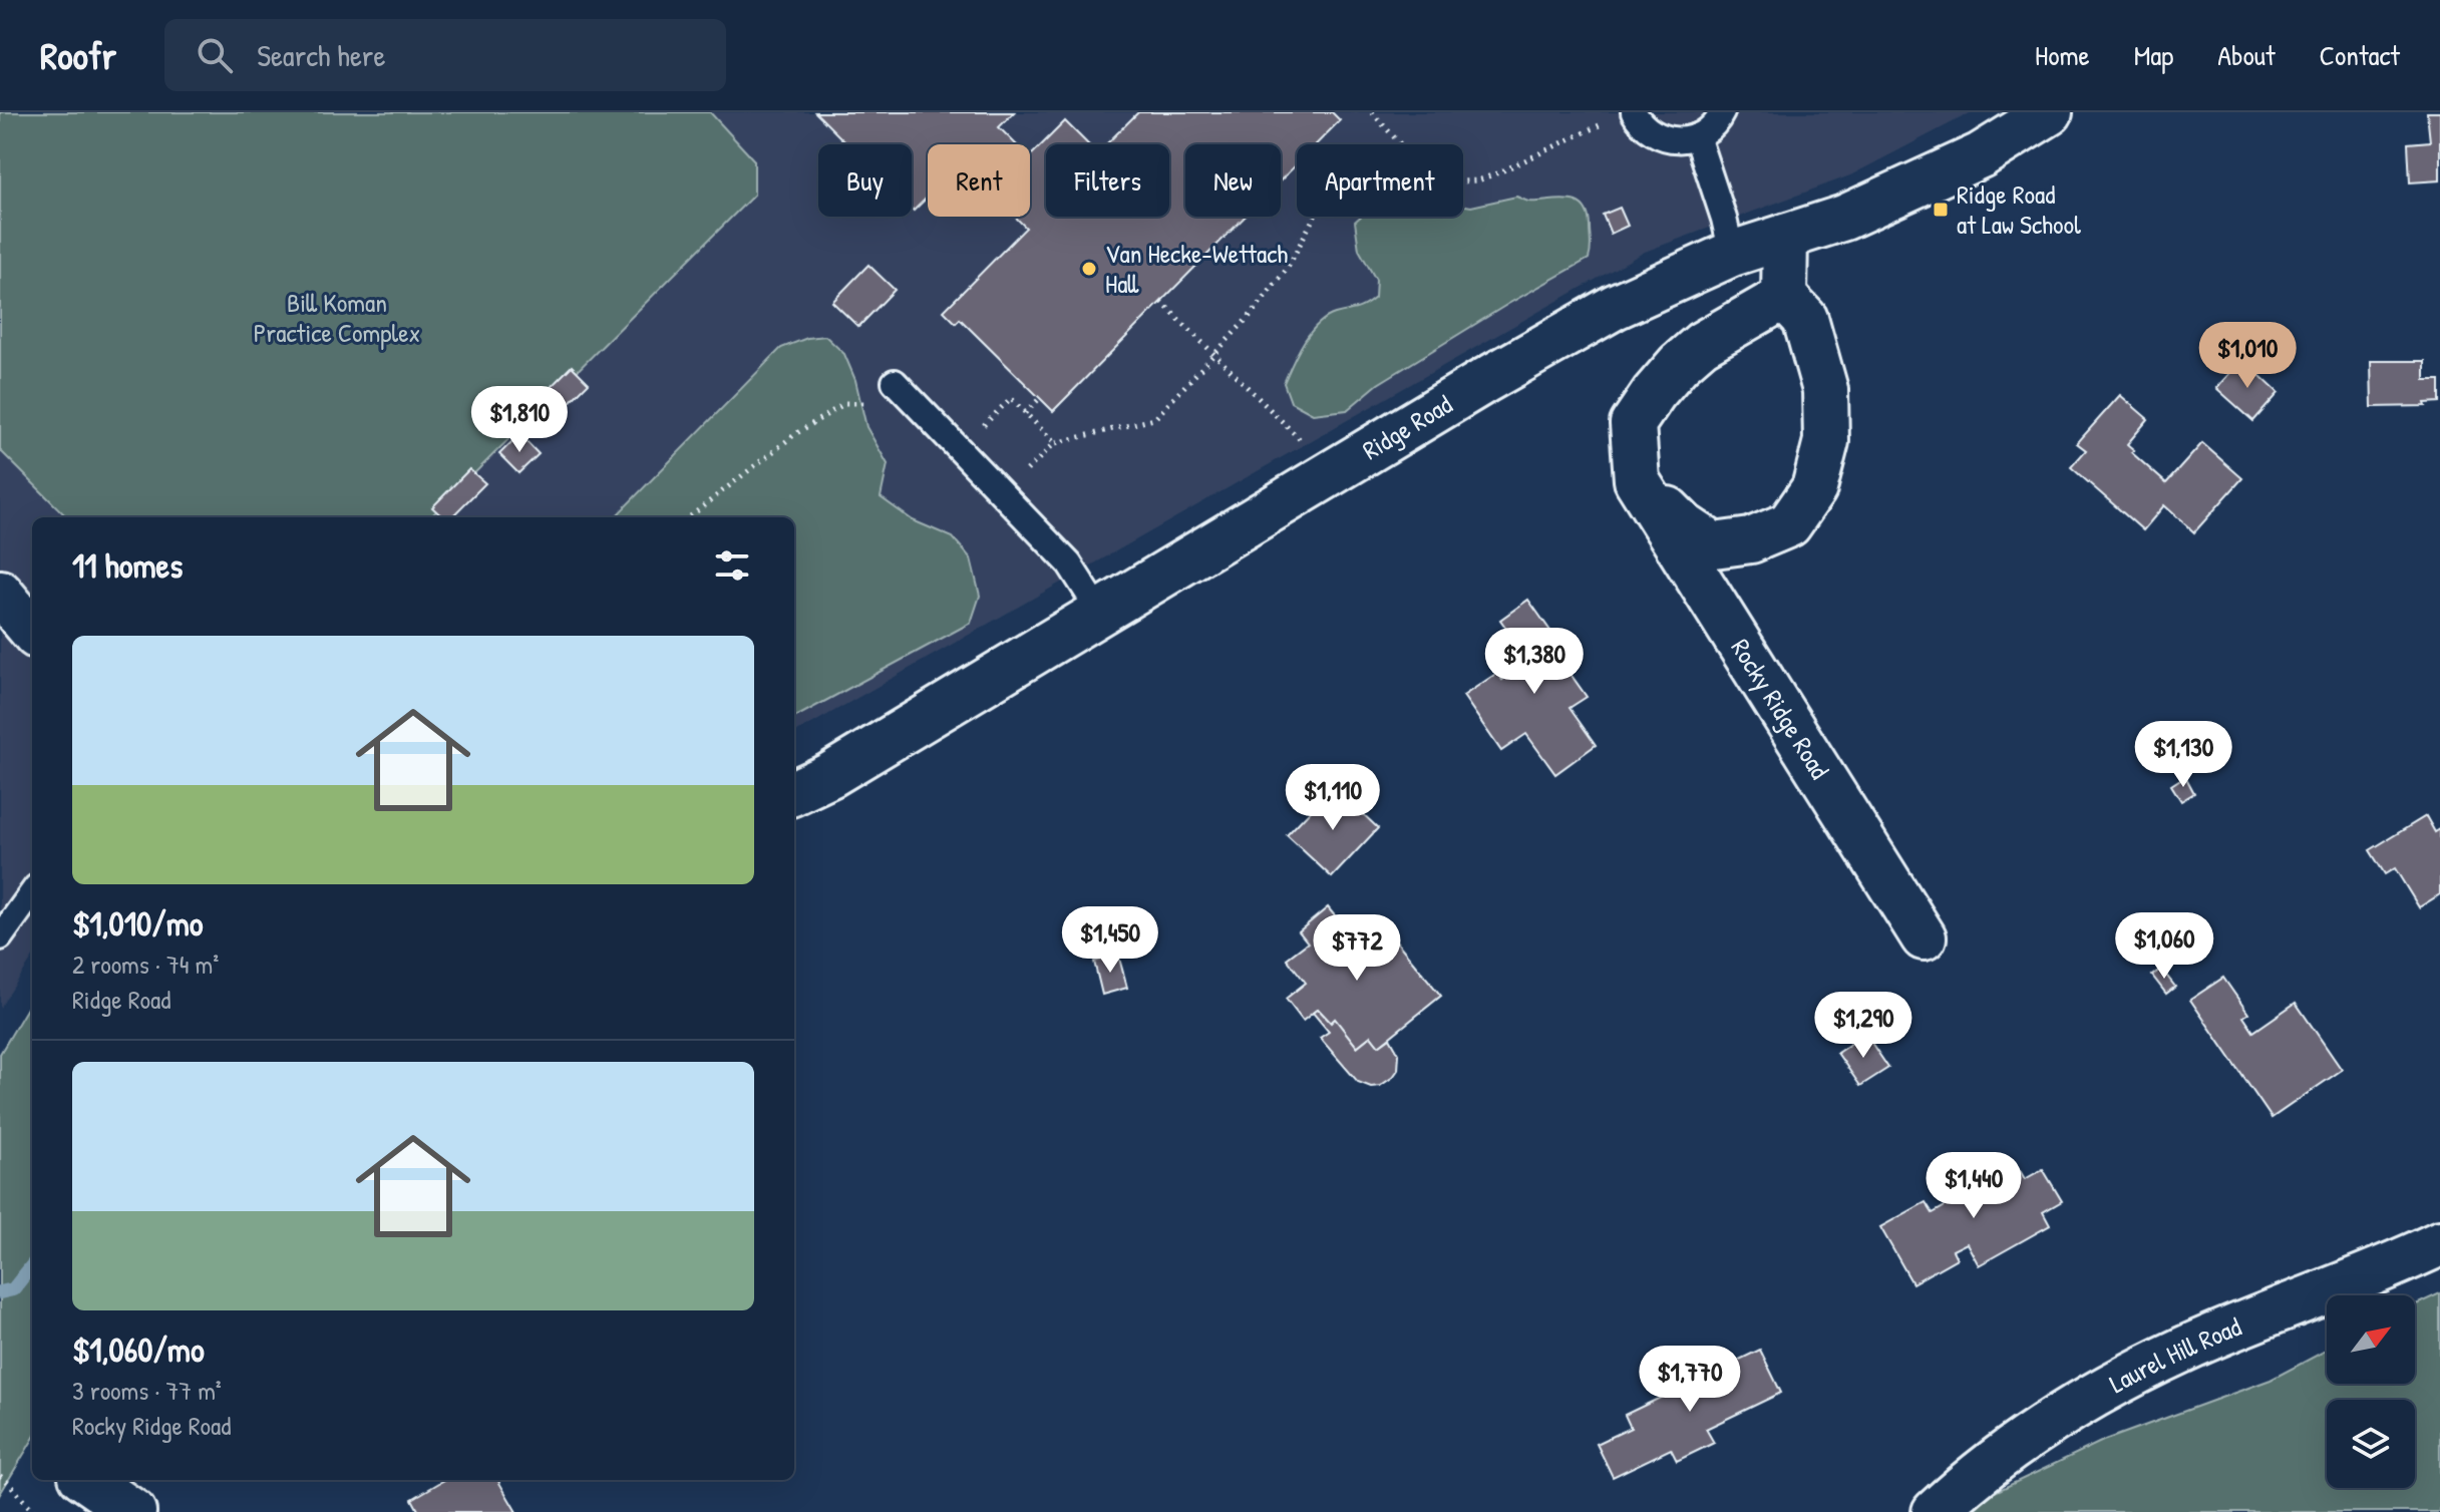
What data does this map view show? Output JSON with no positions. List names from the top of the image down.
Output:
{
  "streets": {
    "street": ["Ridge Road", "Rocky Ridge Road", "Laurel Hill Road"]
  },
  "parks": ["Bill Koman Practice Complex"],
  "places": {
    "transit": ["Ridge Road at Law School"],
    "other": ["Van Hecke-Wettach Hall"]
  },
  "north": "top right",
  "page": {
    "header": "Roofr",
    "search": "Search here",
    "nav": [
      "Home",
      "Map",
      "About",
      "Contact"
    ],
    "chip": [
      "Buy",
      "Rent",
      "Filters",
      "New",
      "Apartment"
    ],
    "price": [
      "$1,010",
      "$1,810",
      "$1,380",
      "$1,130",
      "$1,110",
      "$1,450",
      "$1,060",
      "$772",
      "$1,290",
      "$1,440",
      "$1,770"
    ],
    "heading": "11 homes",
    "list": [
      {
        "name": "$1,010/mo",
        "note": "2 rooms · 74 m² · Ridge Road"
      },
      {
        "name": "$1,060/mo",
        "note": "3 rooms · 77 m² · Rocky Ridge Road"
      }
    ]
  }
}
